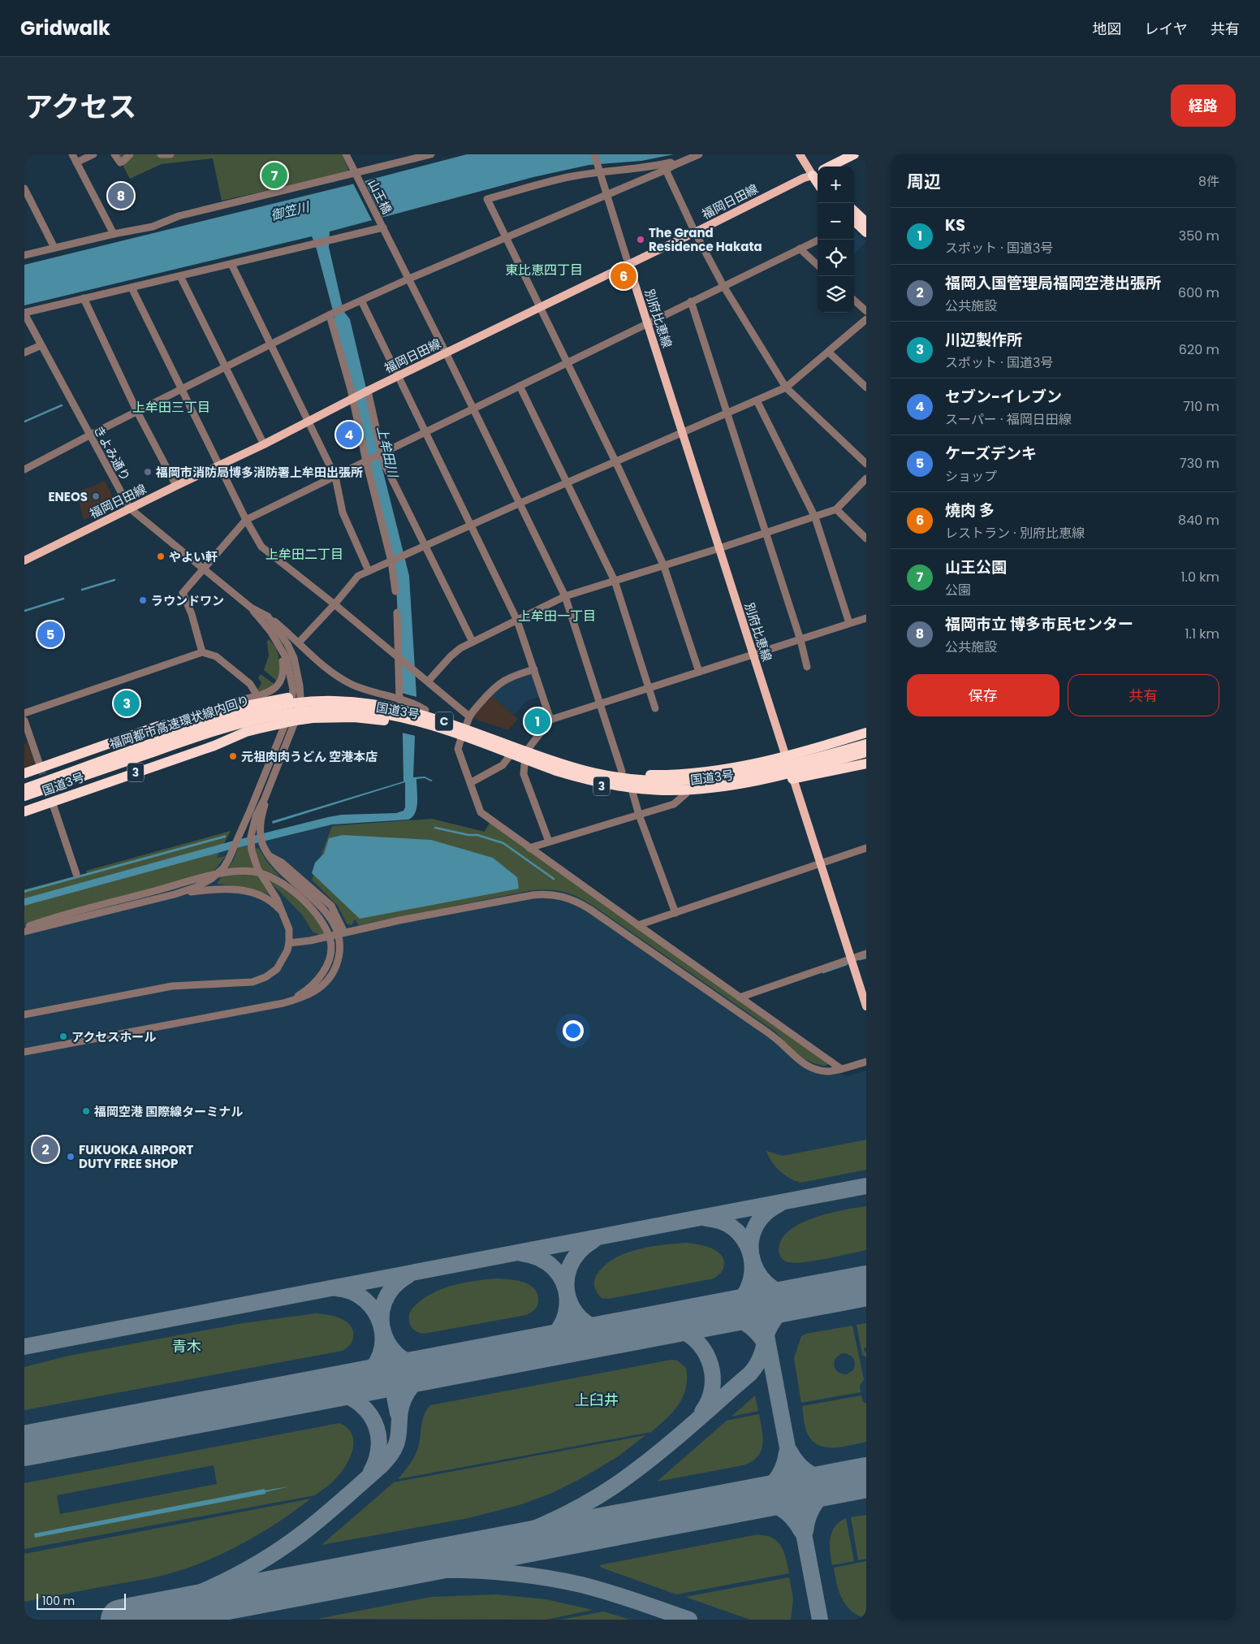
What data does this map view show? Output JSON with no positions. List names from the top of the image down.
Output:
{
  "streets": {
    "highway": [
      "国道3号",
      "C",
      "福岡都市高速環状線内回り",
      "3"
    ],
    "main road": ["福岡日田線", "別府比恵線"],
    "street": ["山王橋", "きよみ通り"]
  },
  "crossings": [
    ["山王橋", "福岡日田線"],
    ["山王橋", "国道3号"],
    ["福岡日田線", "別府比恵線"],
    ["福岡日田線", "きよみ通り"],
    ["別府比恵線", "国道3号"],
    ["きよみ通り", "国道3号"],
    ["C", "福岡都市高速環状線内回り"]
  ],
  "districts": [
    "東比恵四丁目",
    "上牟田三丁目",
    "上牟田二丁目",
    "上牟田一丁目",
    "青木",
    "上臼井"
  ],
  "water": ["御笠川", "上牟田川"],
  "places": [
    "The Grand Residence Hakata",
    "福岡市消防局博多消防署上牟田出張所",
    "ENEOS",
    "やよい軒",
    "ラウンドワン",
    "元祖肉肉うどん 空港本店",
    "アクセスホール",
    "福岡空港 国際線ターミナル",
    "FUKUOKA AIRPORT DUTY FREE SHOP"
  ],
  "scale_bar": "100 m",
  "page": {
    "header": "Gridwalk",
    "nav": ["地図", "レイヤ", "共有"],
    "title": "アクセス",
    "buttons": [
      "経路",
      ["保存", "共有"]
    ],
    "heading": ["周辺", "8件"],
    "pins": [
      "7",
      "8",
      "6",
      "4",
      "5",
      "3",
      "1",
      "2"
    ],
    "map_buttons": ["+", "−"],
    "list": [
      {
        "mark": "1",
        "name": "KS",
        "note": "スポット · 国道3号",
        "value": "350 m"
      },
      {
        "mark": "2",
        "name": "福岡入国管理局福岡空港出張所",
        "note": "公共施設",
        "value": "600 m"
      },
      {
        "mark": "3",
        "name": "川辺製作所",
        "note": "スポット · 国道3号",
        "value": "620 m"
      },
      {
        "mark": "4",
        "name": "セブン-イレブン",
        "note": "スーパー · 福岡日田線",
        "value": "710 m"
      },
      {
        "mark": "5",
        "name": "ケーズデンキ",
        "note": "ショップ",
        "value": "730 m"
      },
      {
        "mark": "6",
        "name": "燒肉 多",
        "note": "レストラン · 別府比恵線",
        "value": "840 m"
      },
      {
        "mark": "7",
        "name": "山王公園",
        "note": "公園",
        "value": "1.0 km"
      },
      {
        "mark": "8",
        "name": "福岡市立 博多市民センター",
        "note": "公共施設",
        "value": "1.1 km"
      }
    ],
    "scale": "100 m"
  }
}
